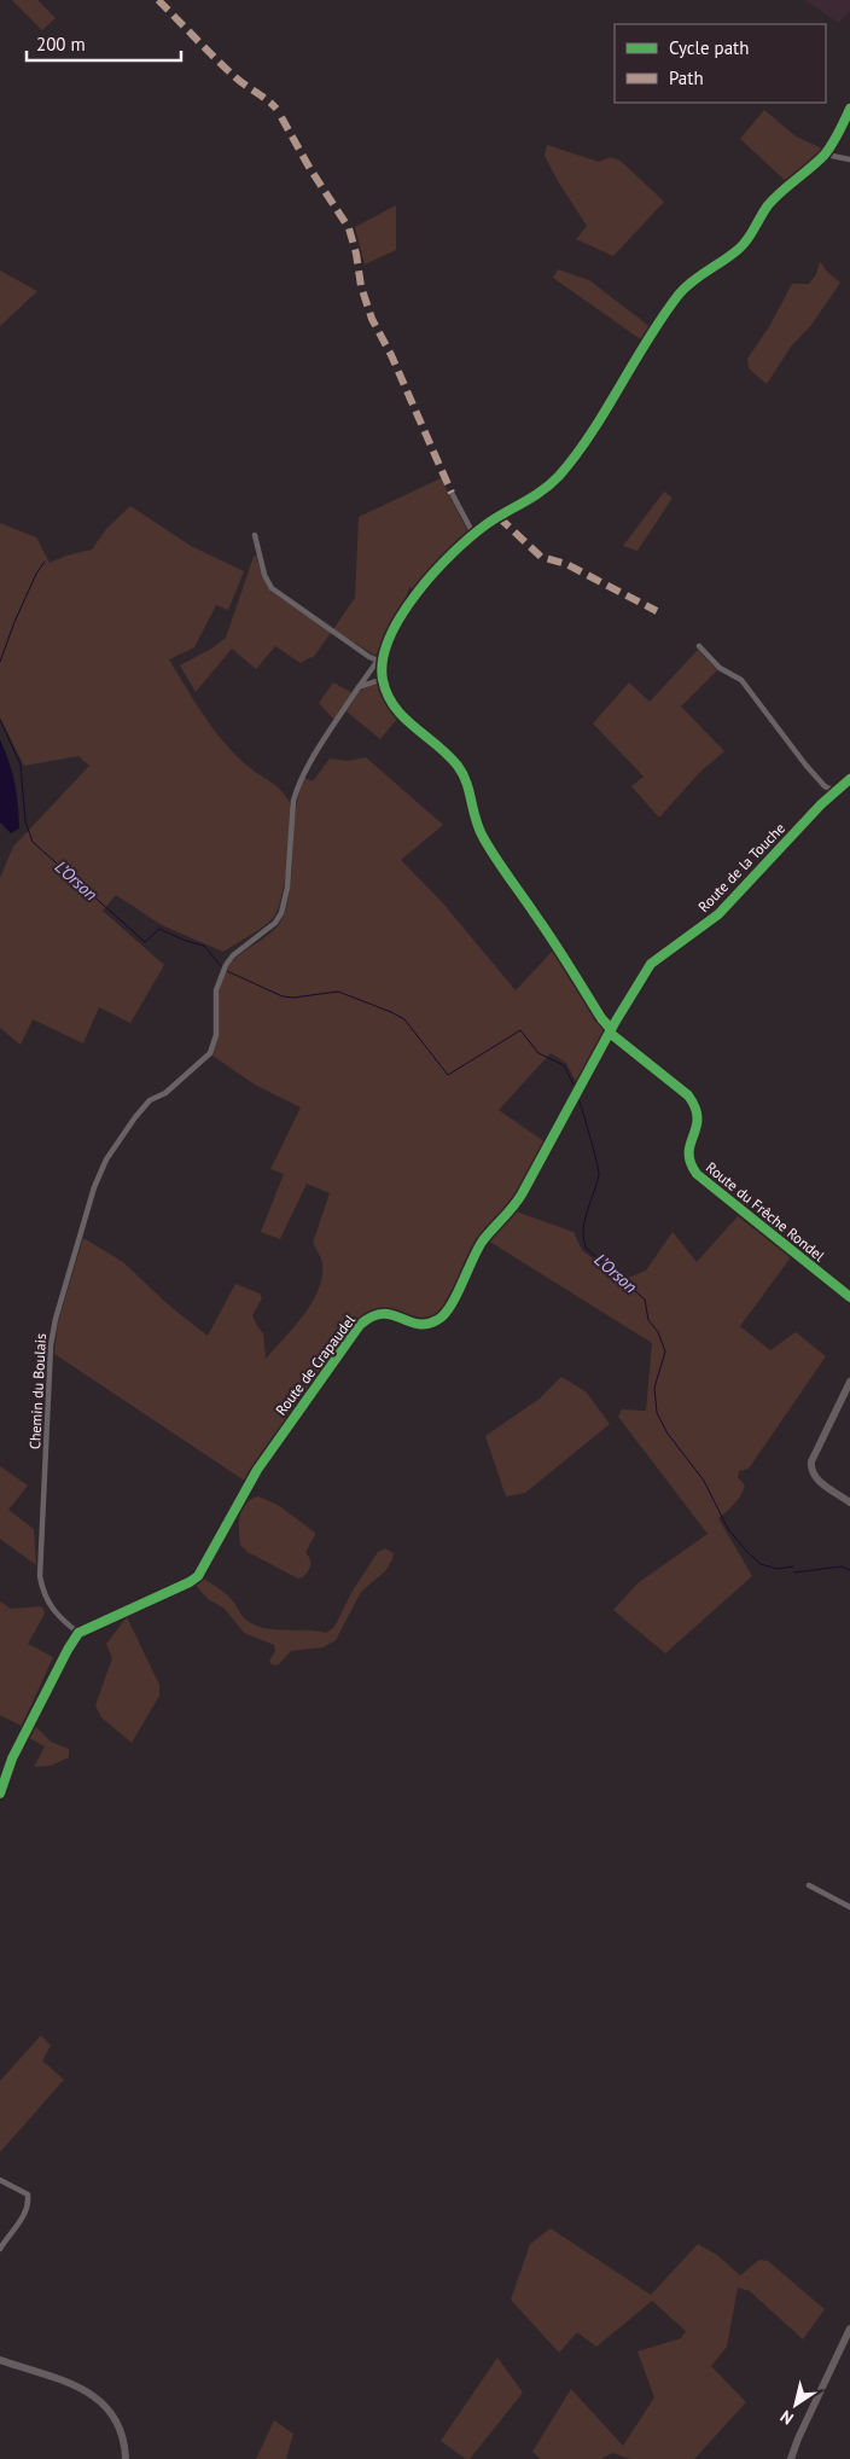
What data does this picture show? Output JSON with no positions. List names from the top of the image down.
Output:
{
  "streets": {
    "street": [
      "Route de la Touche",
      "Route du Frêche Rondel",
      "Route de Crapaudel",
      "Chemin du Boulais"
    ]
  },
  "crossings": [
    ["Route de la Touche", "Route du Frêche Rondel"],
    ["Route de la Touche", "Route de Crapaudel"],
    ["Route du Frêche Rondel", "Route de Crapaudel"],
    ["Route de Crapaudel", "Chemin du Boulais"]
  ],
  "water": ["L’Orson"],
  "legend": ["Cycle path", "Path"],
  "scale_bar": "200 m",
  "north": "bottom left"
}
